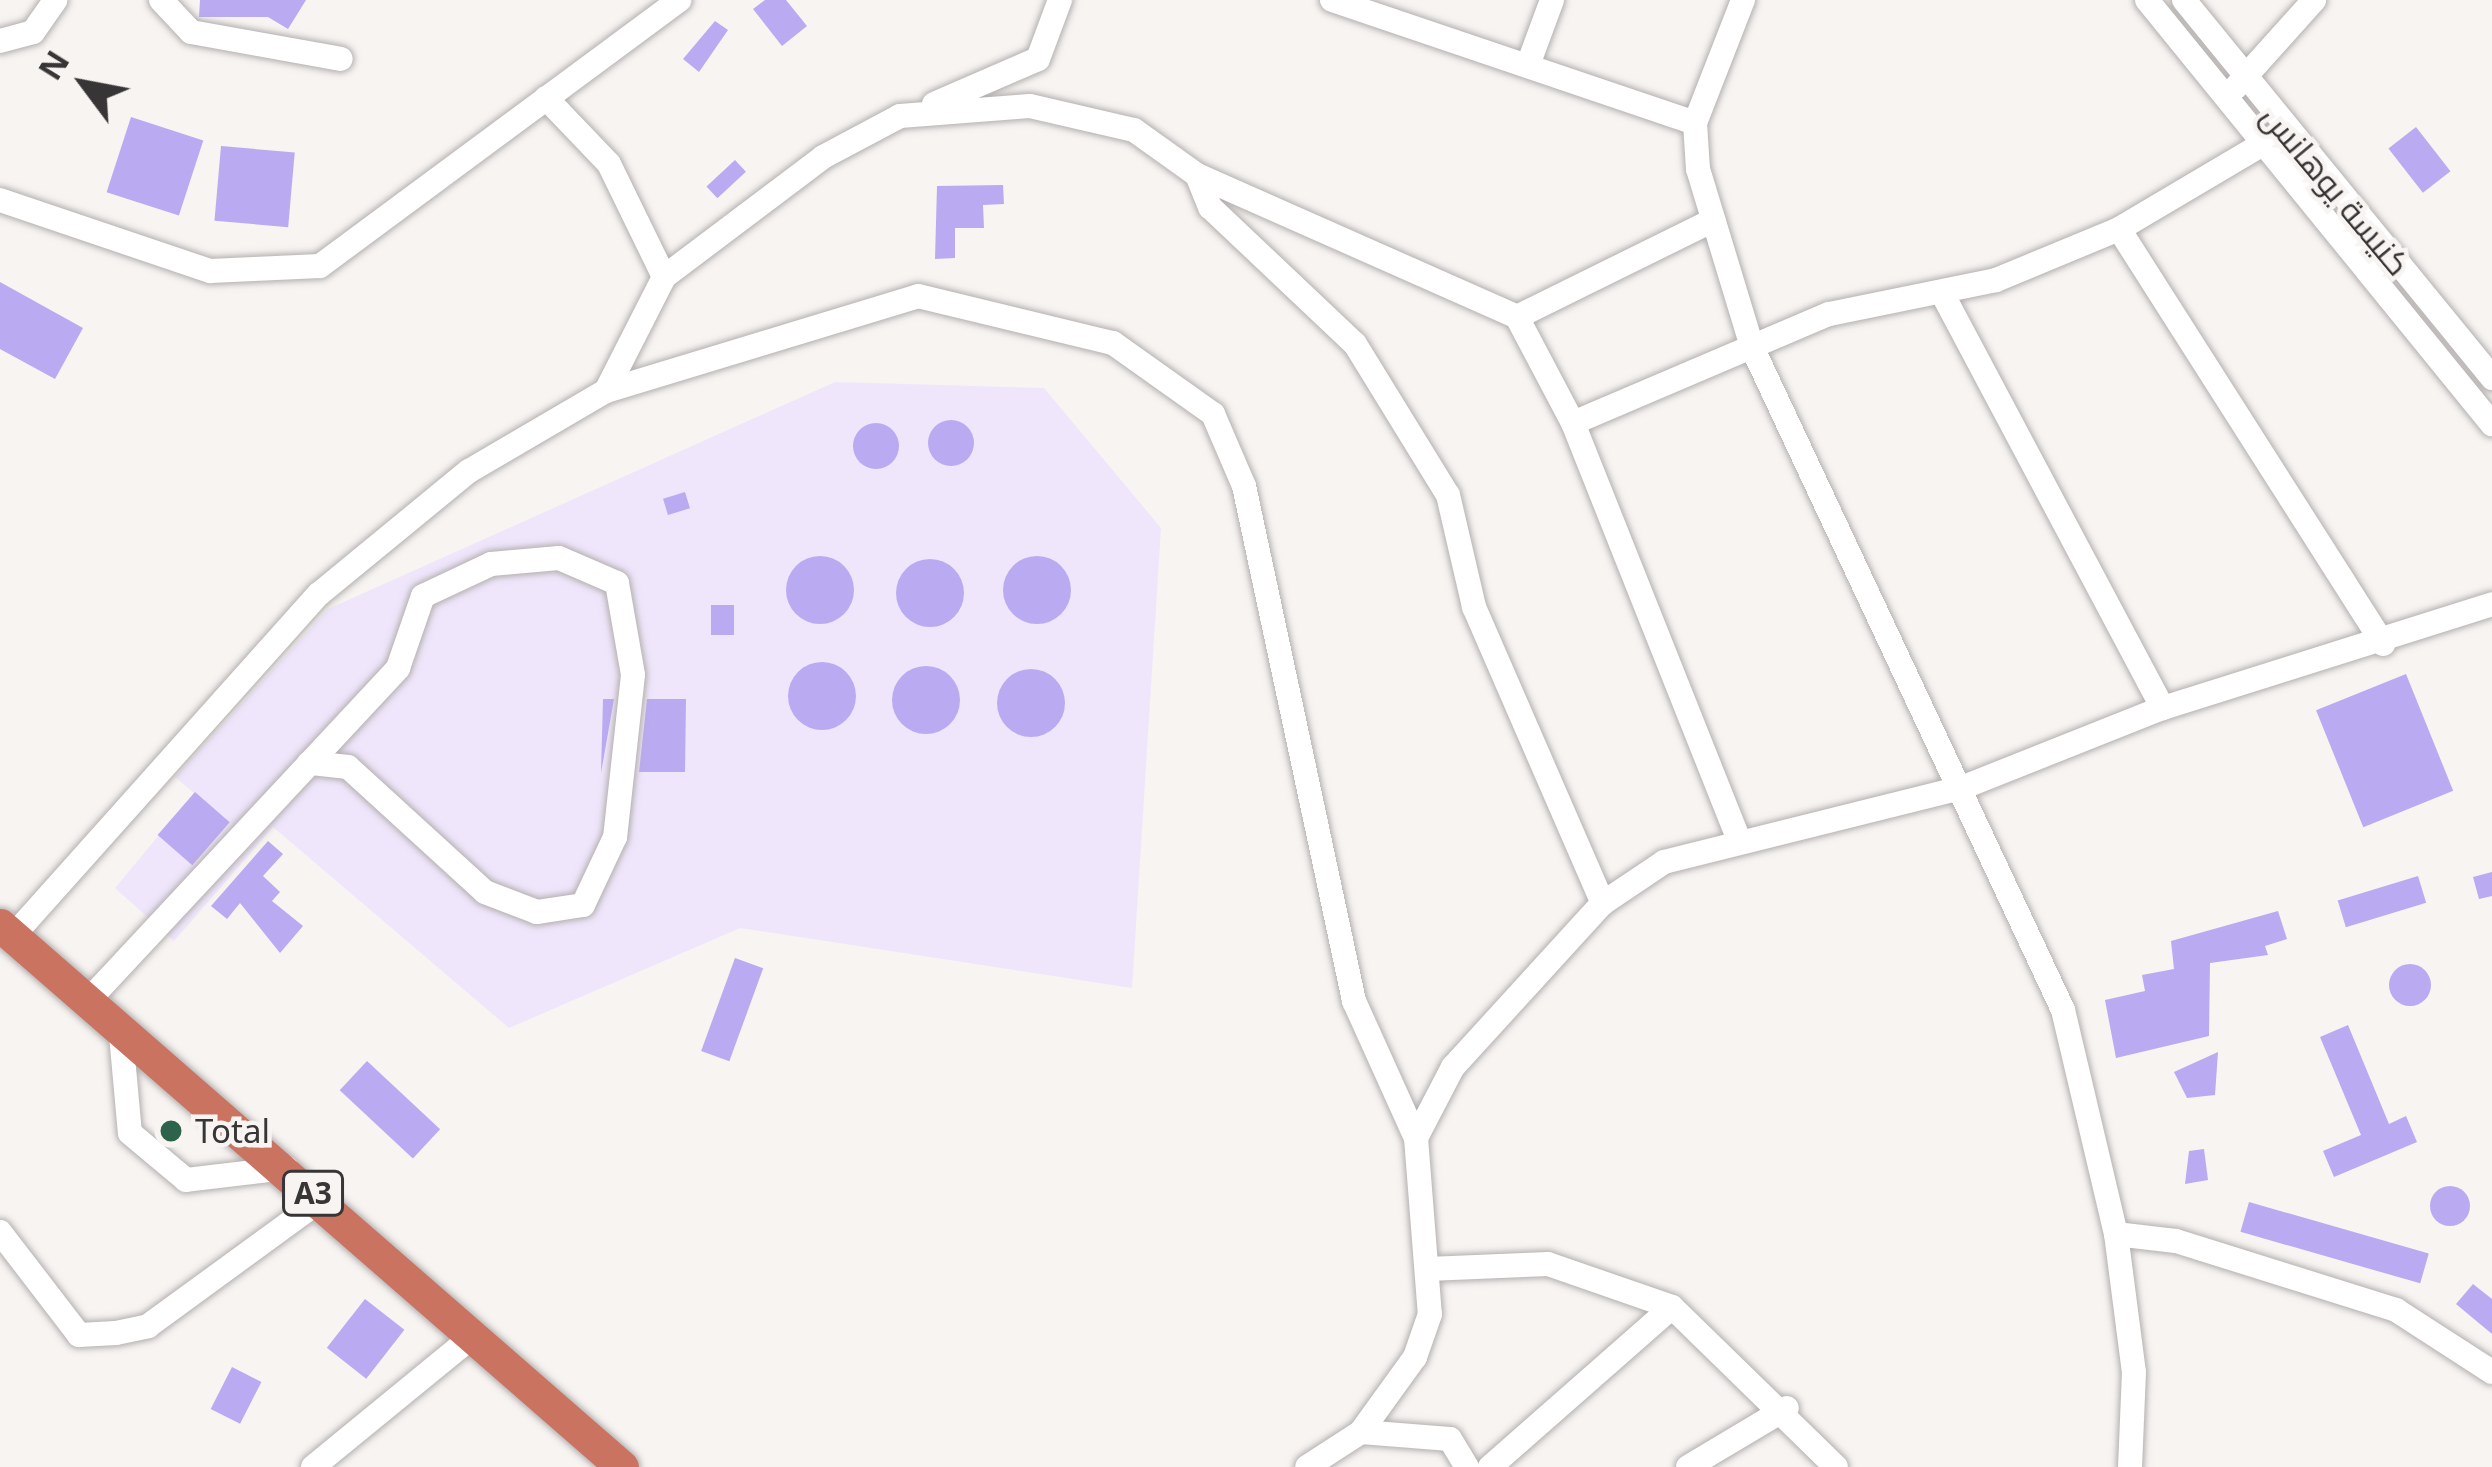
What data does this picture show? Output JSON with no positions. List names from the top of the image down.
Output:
{
  "streets": {
    "highway": ["A3"],
    "street": ["كنيسة يوهانس"]
  },
  "places": ["Total"],
  "north": "top left"
}
